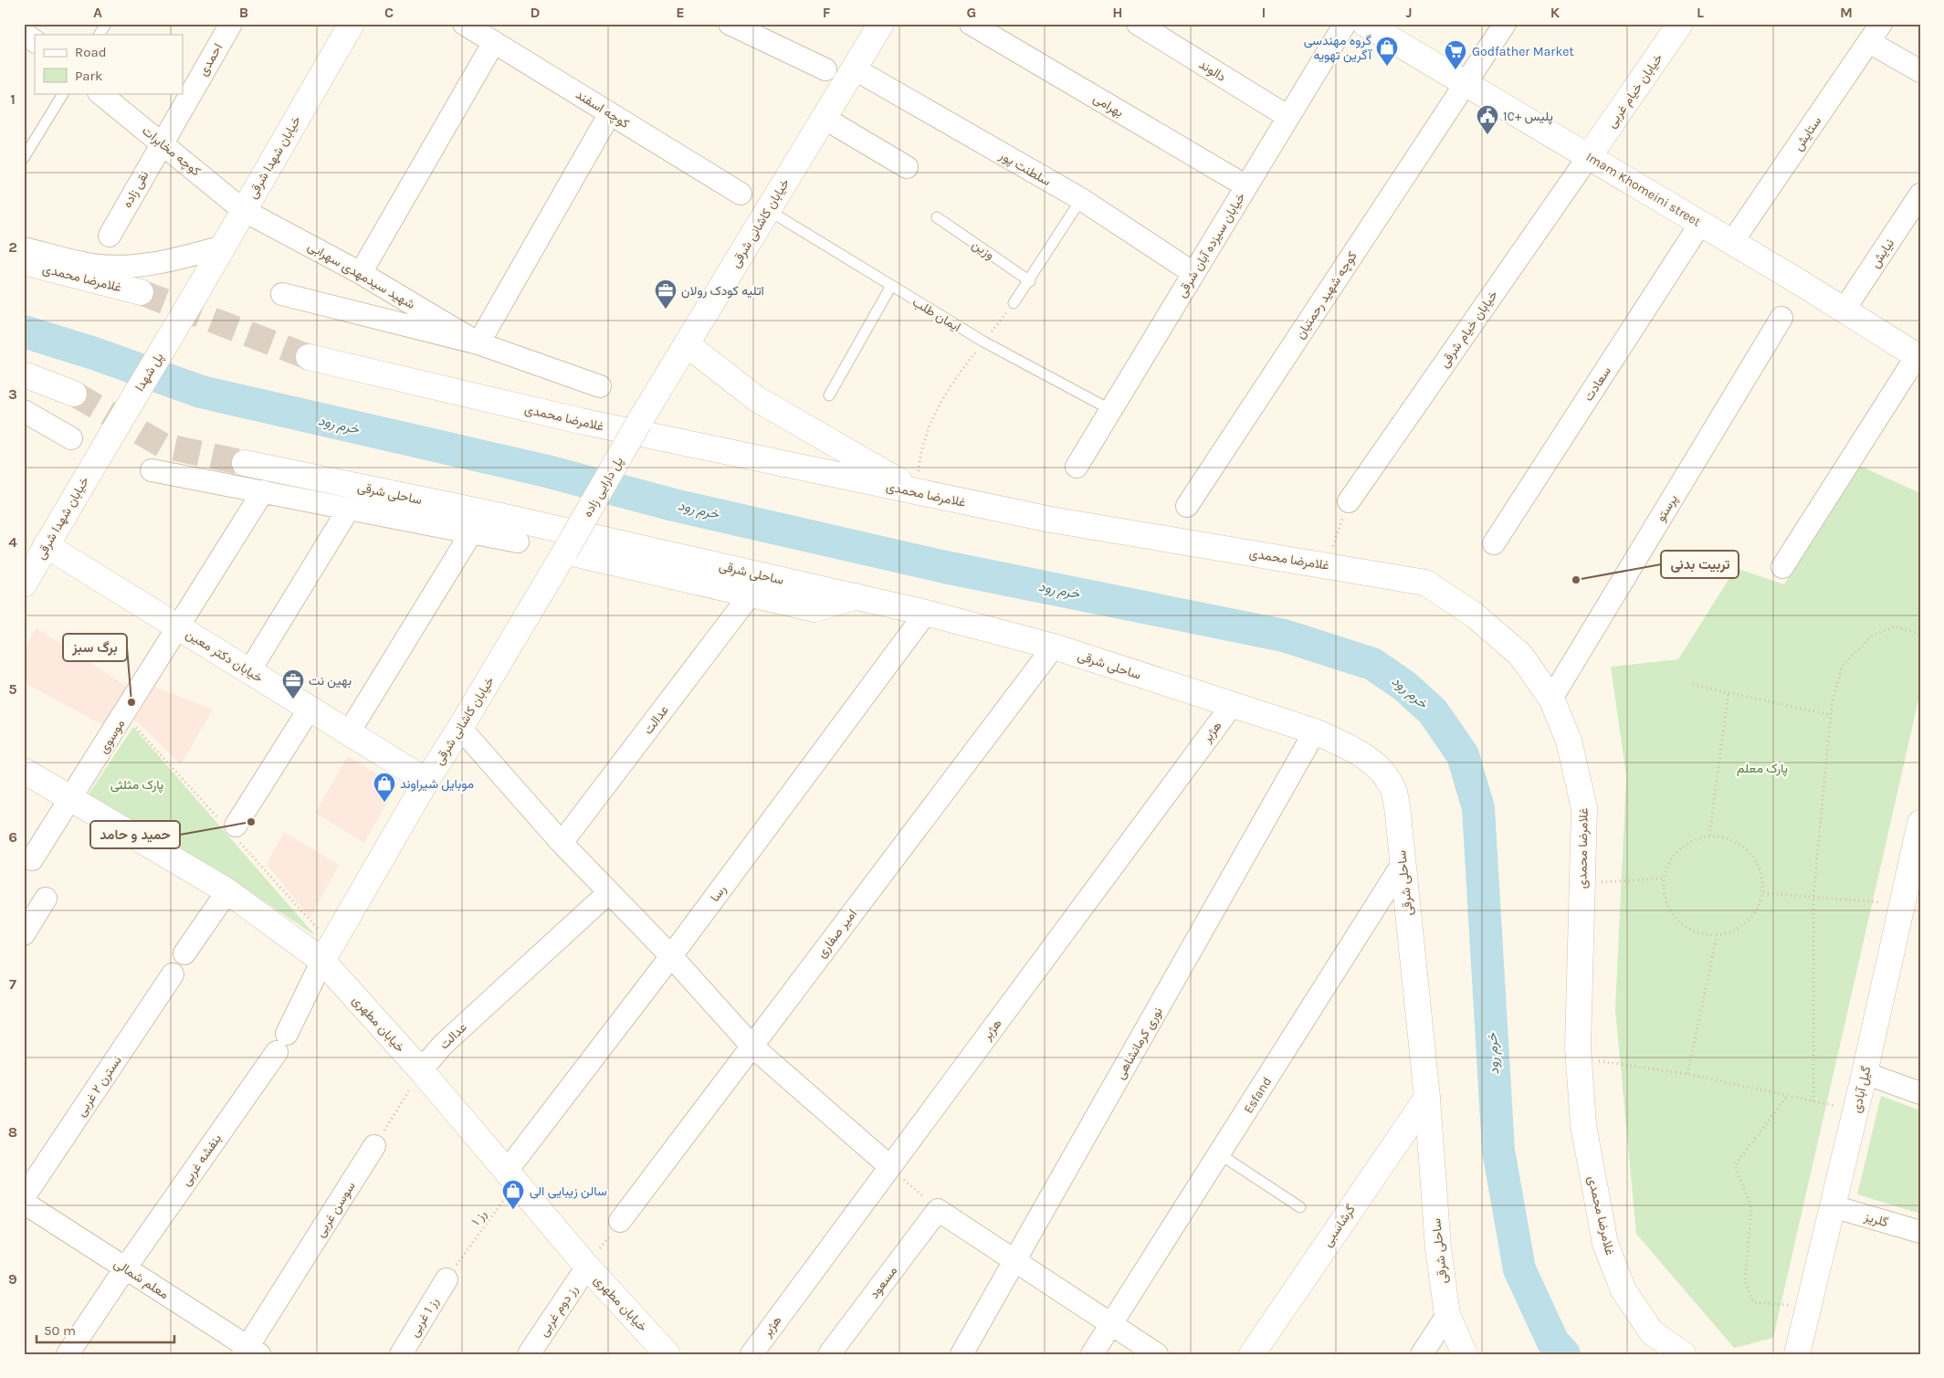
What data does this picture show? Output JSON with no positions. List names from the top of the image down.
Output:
{
  "streets": {
    "main road": [
      "خیابان خیام غربی",
      "خیابان شهدا شرقی",
      "Imam Khomeini street",
      "خیابان کاشانی شرقی",
      "غلامرضا محمدی",
      "پل شهدا",
      "پل دارایی زاده",
      "ساحلی شرقی",
      "خیابان دکتر معین",
      "خیابان مطهری",
      "گیل آبادی",
      "گرشاسبی"
    ],
    "street": [
      "احمدی",
      "دالوند",
      "بهرامی",
      "کوچه اسفند",
      "ستایش",
      "کوچه مخابرات",
      "سلطنت پور",
      "نقی زاده",
      "خیابان سیزده آبان شرقی",
      "نیایش",
      "شهید سیدمهدی سهرابی",
      "کوچه شهید رحمتیان",
      "خیابان خیام شرقی",
      "سعادت",
      "پرستو",
      "عدالت",
      "هژبر",
      "موسوی",
      "رسا",
      "امیر صفاری",
      "نوری کرمانشاهی",
      "نسترن ۲ غربی",
      "Esfand",
      "بنفشه غربی",
      "سوسن غربی",
      "گلریز",
      "معلم شمالی",
      "مسعود",
      "رز دوم غربی",
      "رز 1 غربی"
    ],
    "lane": ["وزین", "ایمان طلب"],
    "path": ["رز ۱"]
  },
  "crossings": [
    ["احمدی", "کوچه مخابرات"],
    ["احمدی", "نقی زاده"],
    ["دالوند", "خیابان سیزده آبان شرقی"],
    ["خیابان خیام غربی", "Imam Khomeini street"],
    ["خیابان خیام غربی", "خیابان خیام شرقی"],
    ["بهرامی", "خیابان سیزده آبان شرقی"],
    ["ستایش", "Imam Khomeini street"],
    ["کوچه مخابرات", "خیابان شهدا شرقی"],
    ["کوچه مخابرات", "نقی زاده"],
    ["کوچه مخابرات", "شهید سیدمهدی سهرابی"],
    ["خیابان شهدا شرقی", "شهید سیدمهدی سهرابی"],
    ["خیابان شهدا شرقی", "پل شهدا"],
    ["خیابان شهدا شرقی", "خیابان دکتر معین"],
    ["سلطنت پور", "خیابان کاشانی شرقی"],
    ["سلطنت پور", "خیابان سیزده آبان شرقی"],
    ["Imam Khomeini street", "نیایش"],
    ["Imam Khomeini street", "کوچه شهید رحمتیان"],
    ["Imam Khomeini street", "خیابان خیام شرقی"],
    ["Imam Khomeini street", "سعادت"],
    ["خیابان کاشانی شرقی", "ایمان طلب"],
    ["خیابان کاشانی شرقی", "پل دارایی زاده"],
    ["خیابان کاشانی شرقی", "خیابان دکتر معین"],
    ["خیابان کاشانی شرقی", "خیابان مطهری"],
    ["خیابان کاشانی شرقی", "بنفشه غربی"],
    ["خیابان سیزده آبان شرقی", "ایمان طلب"],
    ["غلامرضا محمدی", "پرستو"],
    ["ساحلی شرقی", "هژبر"],
    ["ساحلی شرقی", "رسا"],
    ["ساحلی شرقی", "امیر صفاری"],
    ["ساحلی شرقی", "نوری کرمانشاهی"],
    ["ساحلی شرقی", "Esfand"],
    ["ساحلی شرقی", "گرشاسبی"],
    ["خیابان دکتر معین", "موسوی"],
    ["عدالت", "خیابان مطهری"],
    ["موسوی", "خیابان مطهری"],
    ["رسا", "خیابان مطهری"],
    ["رسا", "رز ۱"],
    ["خیابان مطهری", "بنفشه غربی"],
    ["خیابان مطهری", "رز ۱"],
    ["خیابان مطهری", "رز دوم غربی"],
    ["گیل آبادی", "گلریز"],
    ["بنفشه غربی", "معلم شمالی"],
    ["سوسن غربی", "معلم شمالی"],
    ["رز ۱", "رز 1 غربی"]
  ],
  "water": ["خرم رود"],
  "parks": ["پارک معلم", "پارک مثلثی"],
  "places": {
    "shop": ["گروه مهندسی آگرین تهویه", "موبایل شیراوند", "سالن زیبایی الی"],
    "supermarket": ["Godfather Market"],
    "public building": ["پلیس +10"],
    "office": ["اتلیه کودک رولان", "بهین نت"],
    "other": ["تربیت بدنی", "برگ سبز", "حمید و حامد"]
  },
  "legend": ["Road", "Park"],
  "scale_bar": "50 m",
  "grid": {
    "columns": [
      "A",
      "B",
      "C",
      "D",
      "E",
      "F",
      "G",
      "H",
      "I",
      "J",
      "K",
      "L",
      "M"
    ],
    "rows": [
      "1",
      "2",
      "3",
      "4",
      "5",
      "6",
      "7",
      "8",
      "9"
    ]
  }
}
